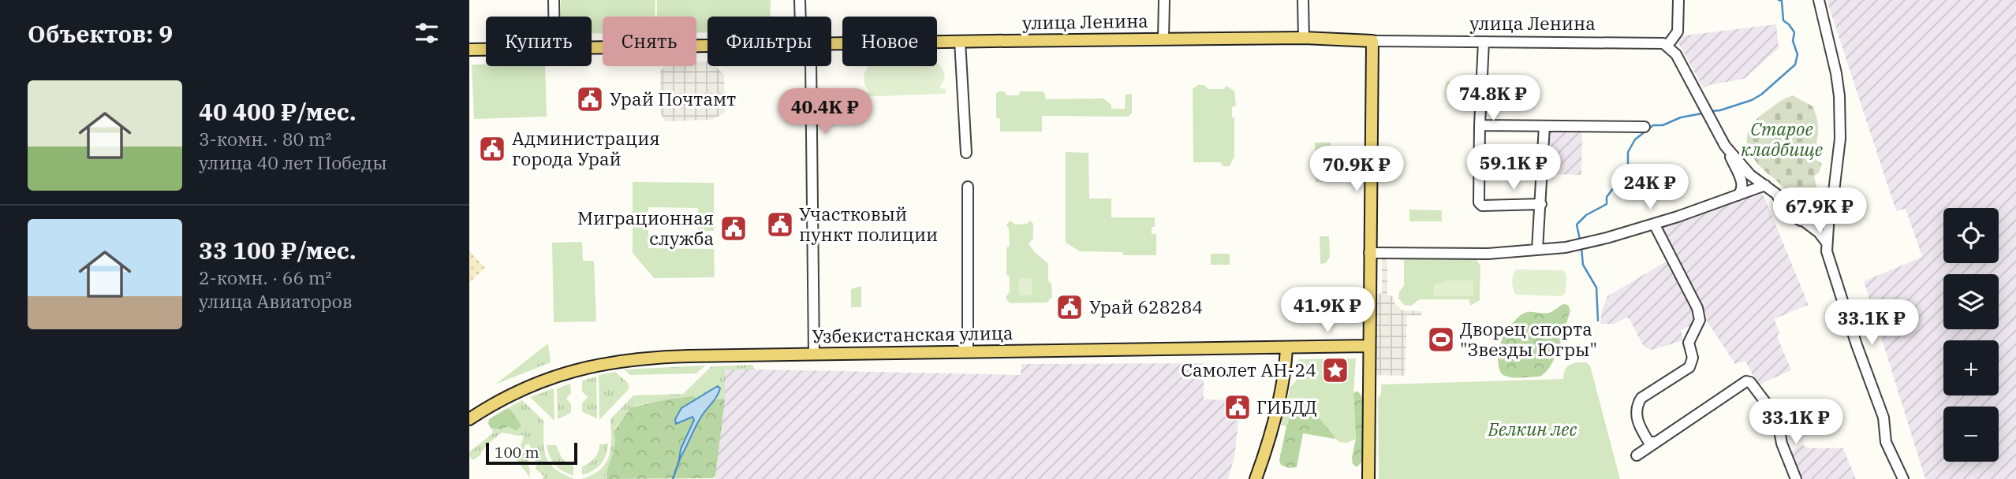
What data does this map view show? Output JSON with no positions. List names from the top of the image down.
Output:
{
  "streets": {
    "main road": ["улица Ленина", "Узбекистанская улица"]
  },
  "parks": ["Старое кладбище", "Белкин лес"],
  "places": {
    "public building": [
      "Урай Почтамт",
      "Администрация города Урай",
      "Участковый пункт полиции",
      "Миграционная служба",
      "Урай 628284",
      "ГИБДД"
    ],
    "sports": ["Дворец спорта \"Звезды Югры\""],
    "place": ["Самолет АН-24"]
  },
  "scale_bar": "100 m",
  "page": {
    "heading": "Объектов: 9",
    "chip": [
      "Купить",
      "Снять",
      "Фильтры",
      "Новое"
    ],
    "list": [
      {
        "name": "40 400 ₽/мес.",
        "note": "3-комн. · 80 m² · улица 40 лет Победы"
      },
      {
        "name": "33 100 ₽/мес.",
        "note": "2-комн. · 66 m² · улица Авиаторов"
      }
    ],
    "price": [
      "74.8K ₽",
      "40.4K ₽",
      "59.1K ₽",
      "70.9K ₽",
      "24K ₽",
      "67.9K ₽",
      "41.9K ₽",
      "33.1K ₽",
      "33.1K ₽"
    ],
    "map_buttons": ["+", "−"],
    "scale": "100 m"
  }
}
